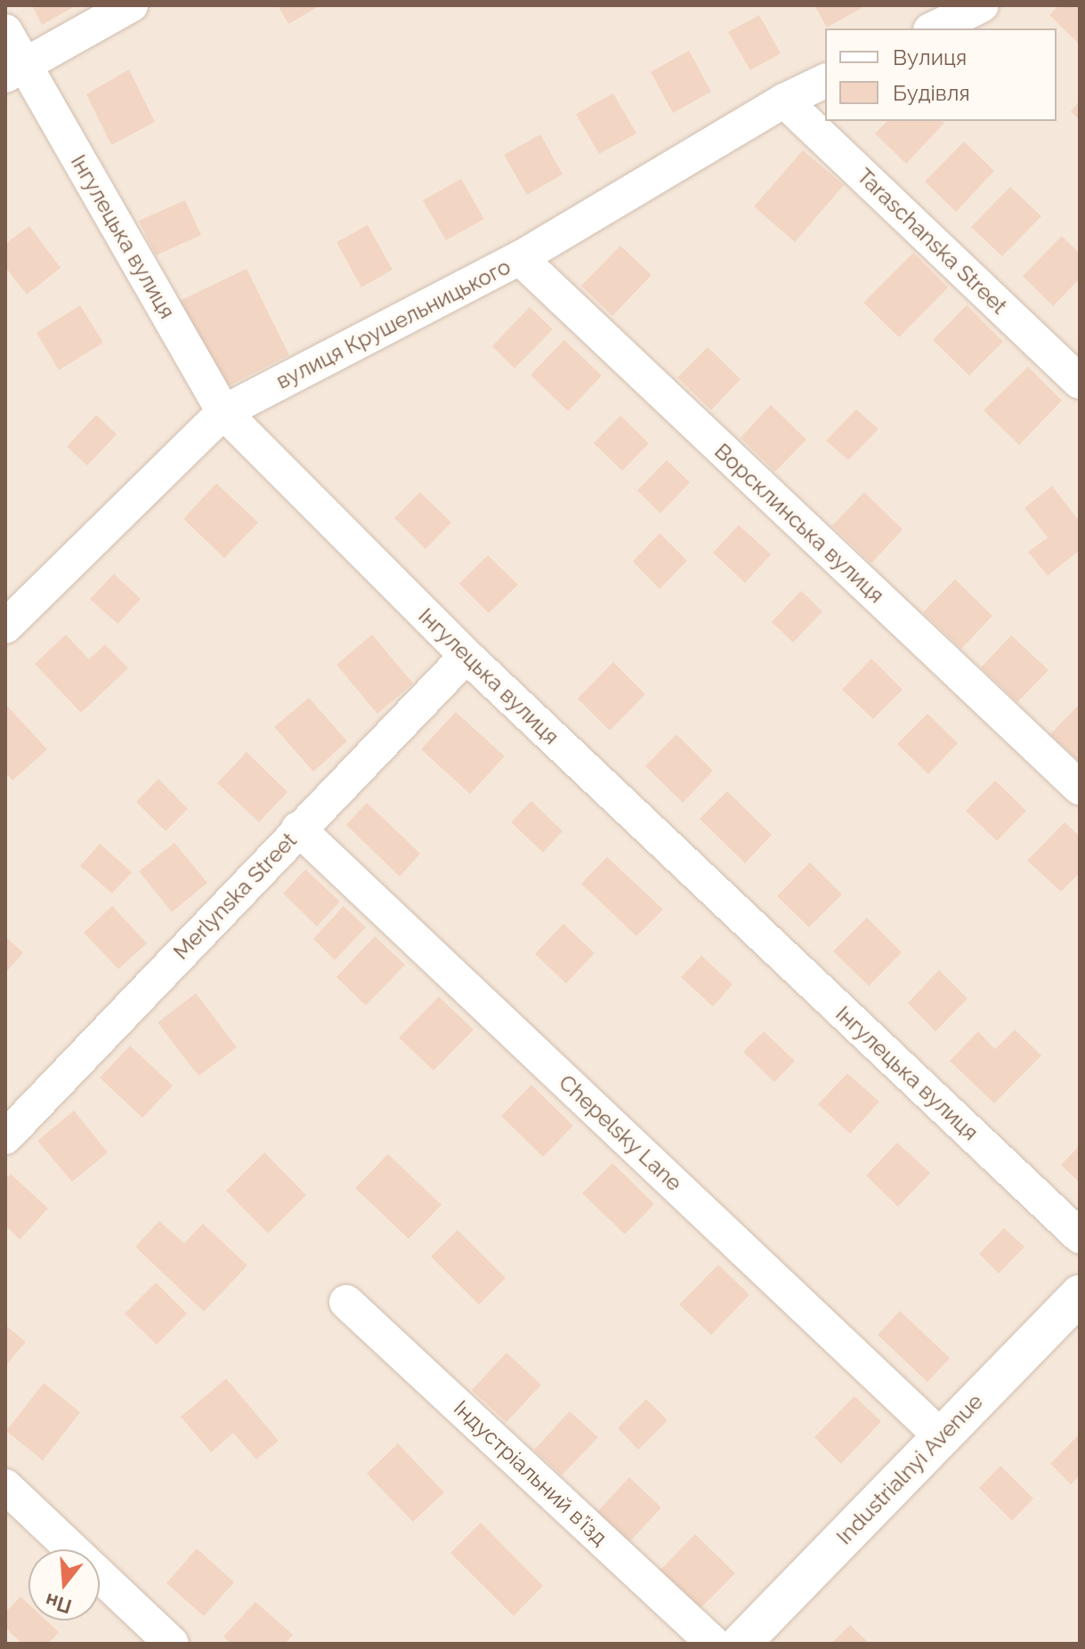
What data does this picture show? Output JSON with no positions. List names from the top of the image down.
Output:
{
  "streets": {
    "street": [
      "Інгулецька вулиця",
      "Taraschanska Street",
      "вулиця Крушельницького",
      "Ворсклинська вулиця",
      "Merlynska Street",
      "Chepelsky Lane",
      "Industrialnyi Avenue",
      "Індустріальний в’їзд"
    ]
  },
  "crossings": [
    ["Інгулецька вулиця", "вулиця Крушельницького"],
    ["Інгулецька вулиця", "Merlynska Street"],
    ["Taraschanska Street", "вулиця Крушельницького"],
    ["вулиця Крушельницького", "Ворсклинська вулиця"],
    ["Merlynska Street", "Chepelsky Lane"],
    ["Chepelsky Lane", "Industrialnyi Avenue"]
  ],
  "legend": ["Вулиця", "Будівля"],
  "north": "bottom"
}
